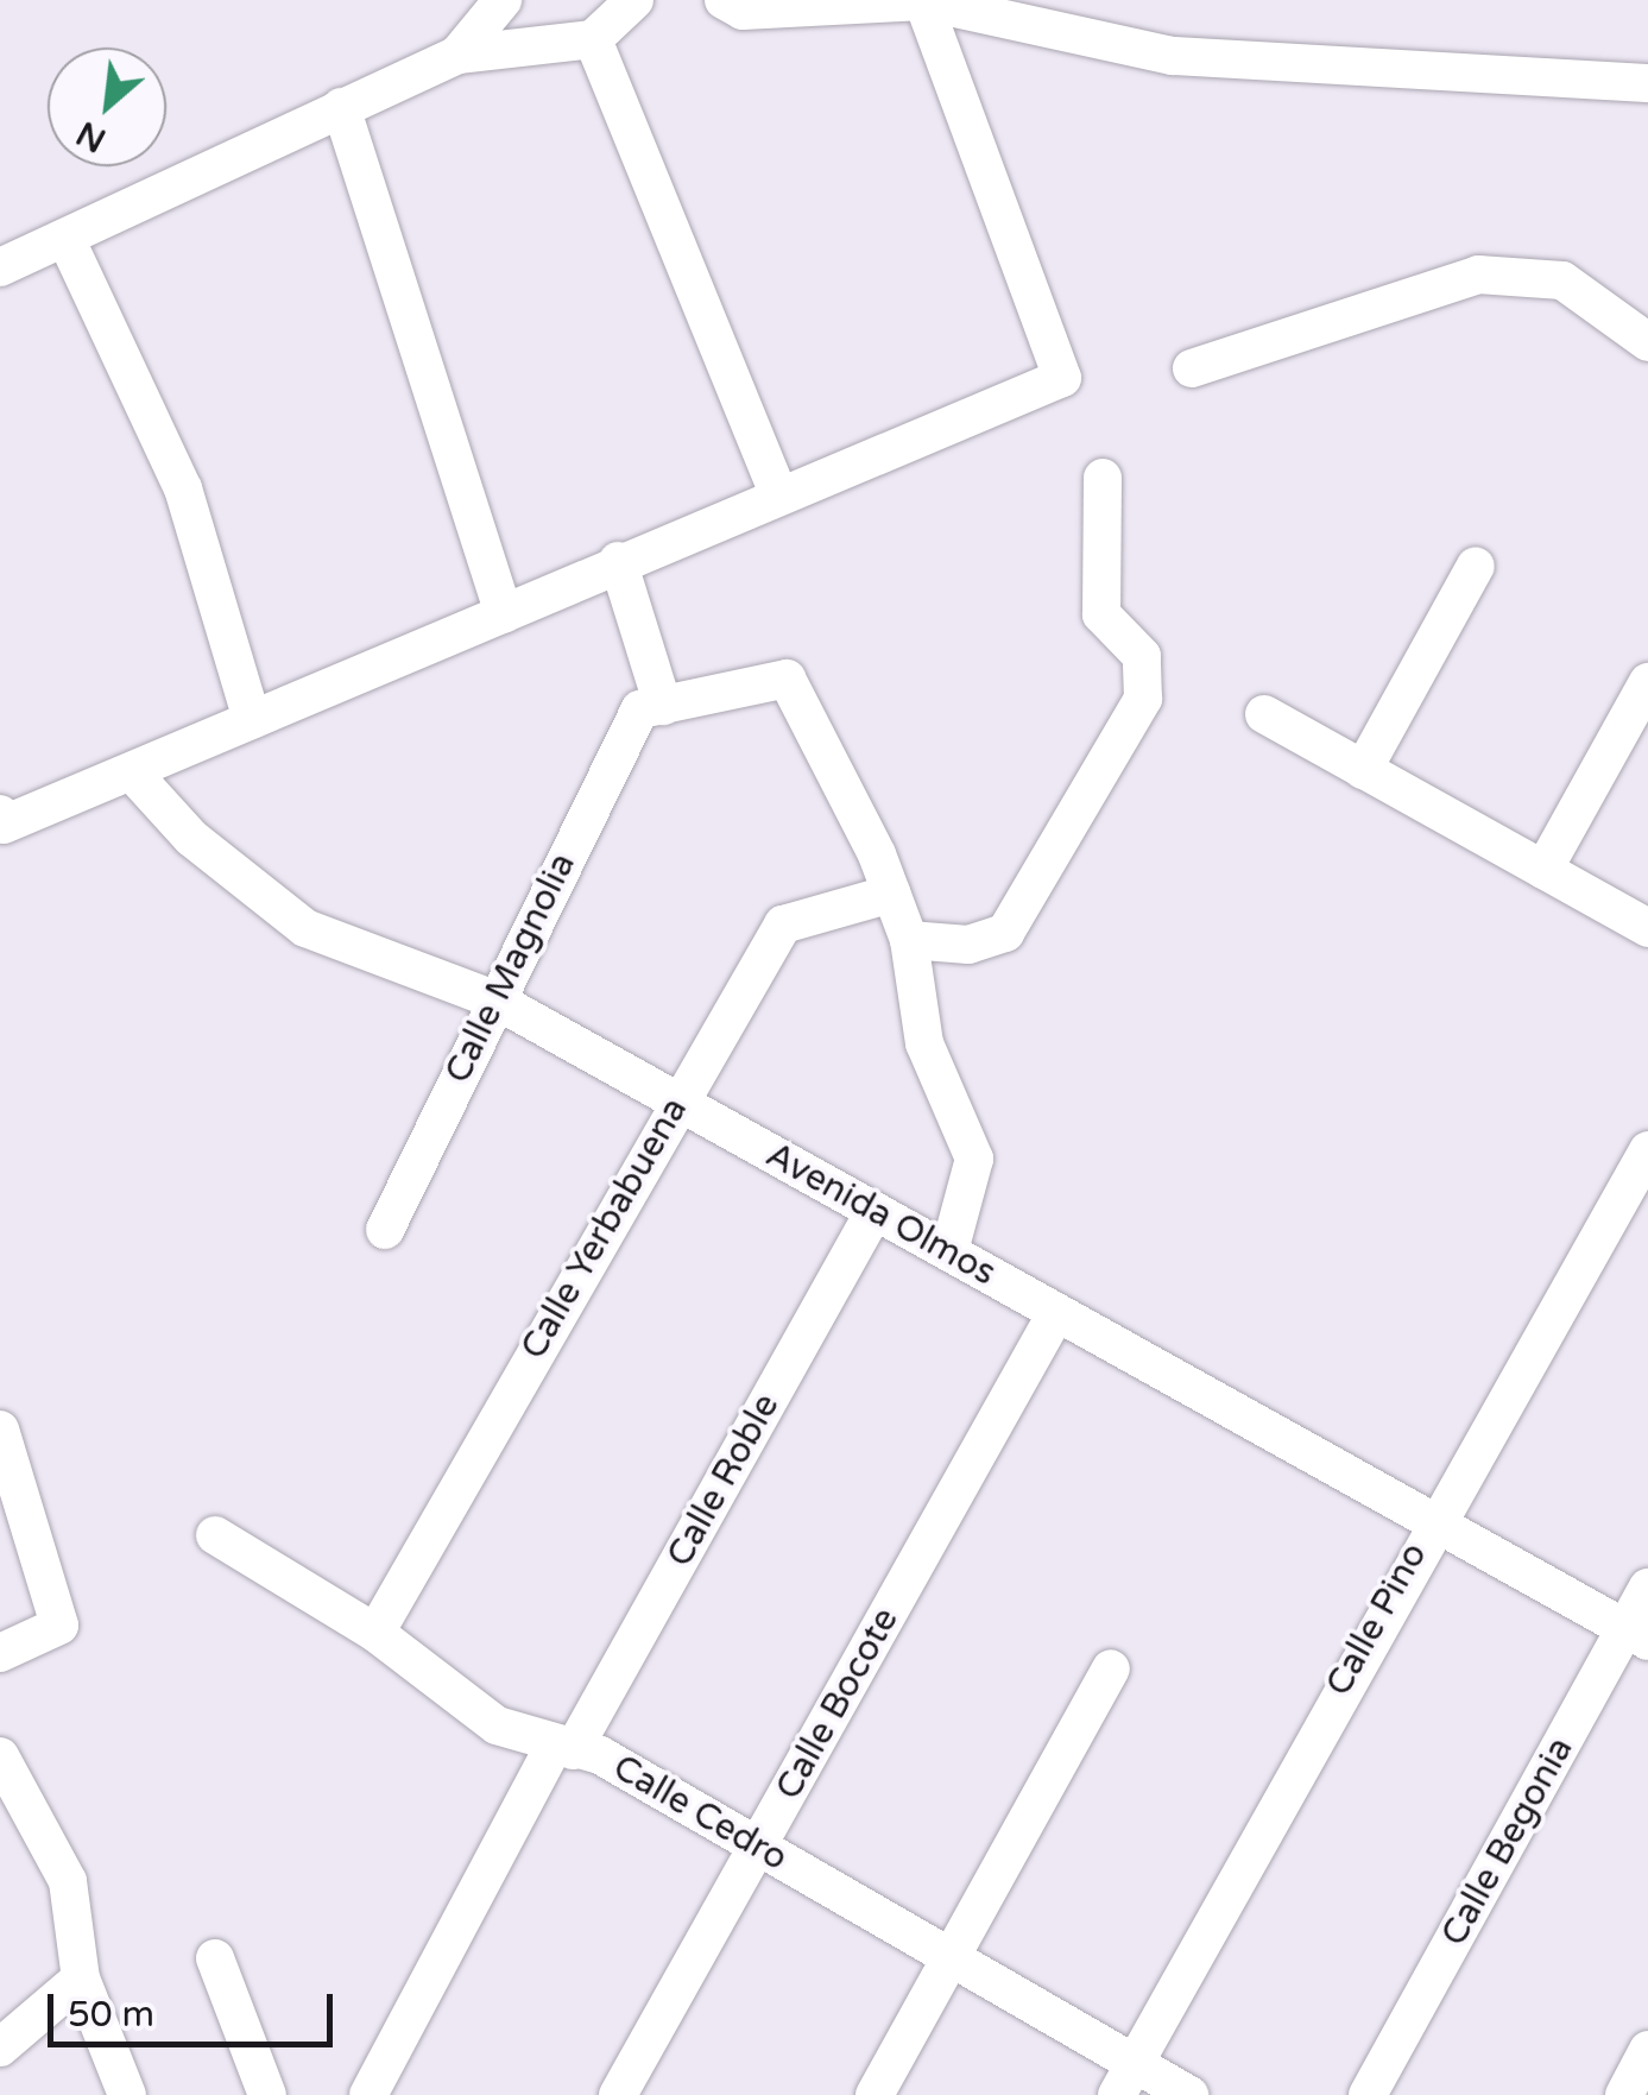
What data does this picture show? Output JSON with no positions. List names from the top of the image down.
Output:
{
  "streets": {
    "street": [
      "Calle Magnolia",
      "Avenida Olmos",
      "Calle Yerbabuena",
      "Calle Roble",
      "Calle Pino",
      "Calle Bocote",
      "Calle Cedro",
      "Calle Begonia"
    ]
  },
  "crossings": [
    ["Calle Magnolia", "Avenida Olmos"],
    ["Avenida Olmos", "Calle Yerbabuena"],
    ["Avenida Olmos", "Calle Roble"],
    ["Avenida Olmos", "Calle Pino"],
    ["Avenida Olmos", "Calle Bocote"],
    ["Avenida Olmos", "Calle Begonia"],
    ["Calle Yerbabuena", "Calle Cedro"],
    ["Calle Roble", "Calle Cedro"],
    ["Calle Pino", "Calle Cedro"],
    ["Calle Bocote", "Calle Cedro"]
  ],
  "scale_bar": "50 m",
  "north": "bottom left"
}
